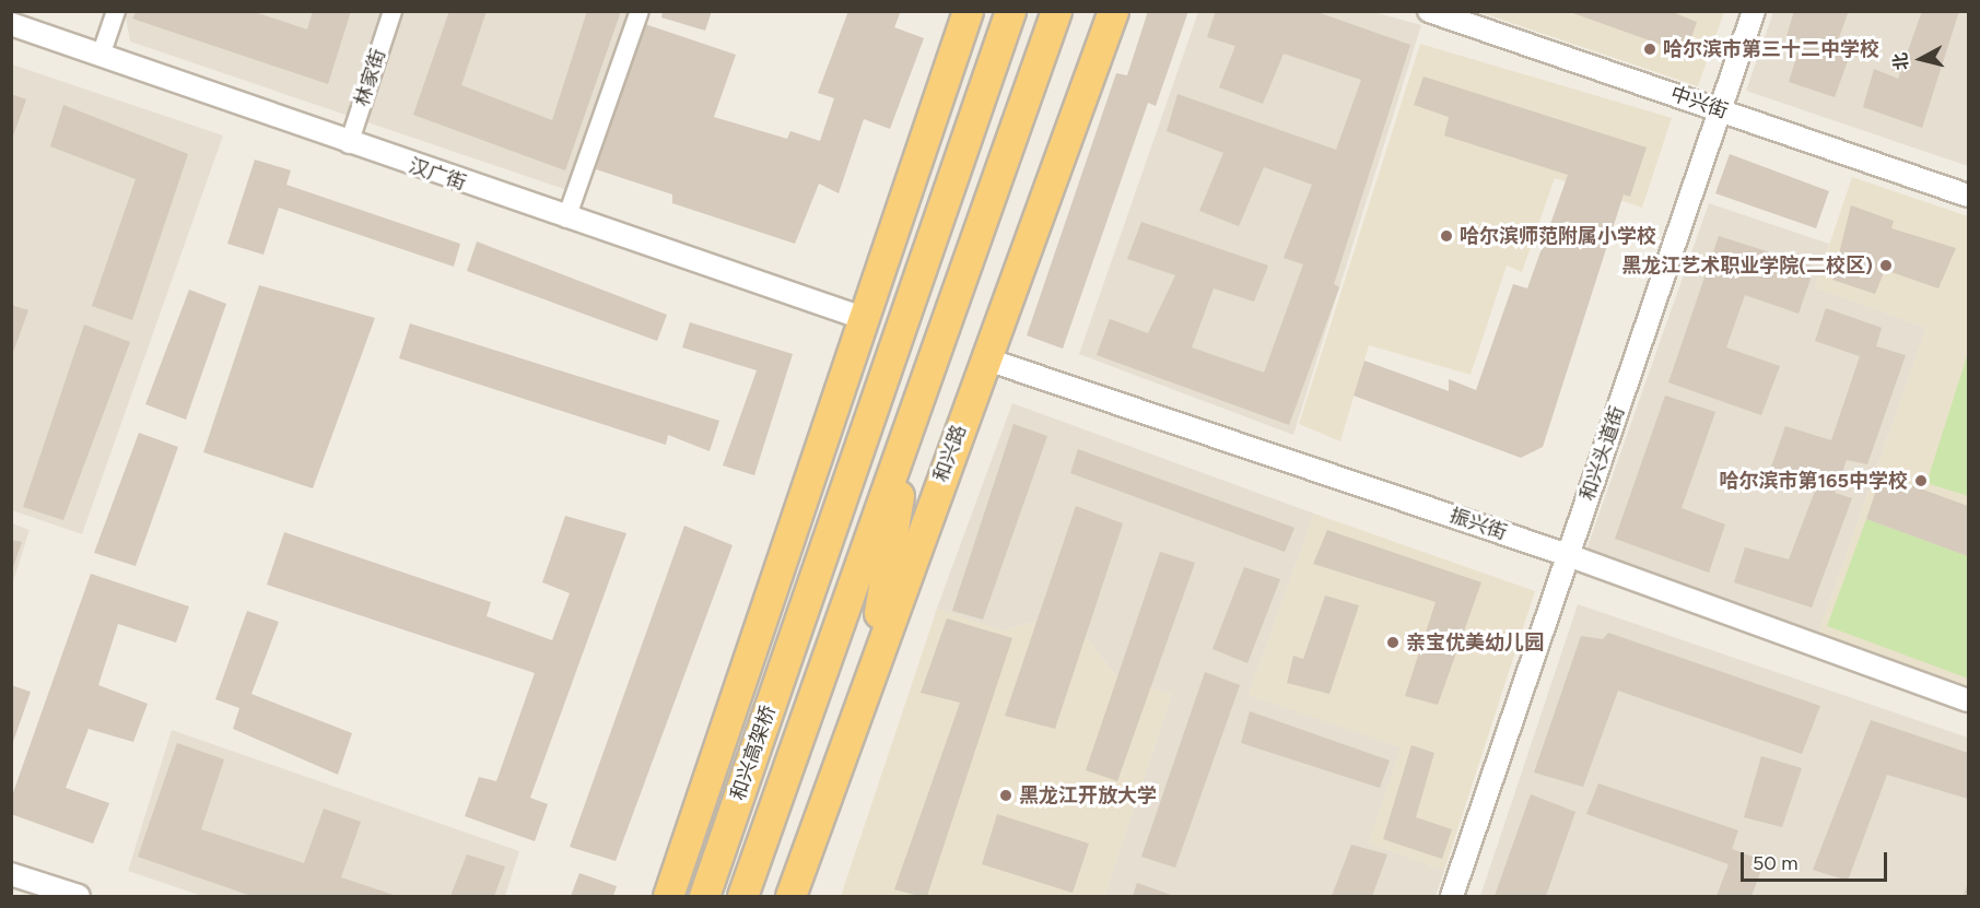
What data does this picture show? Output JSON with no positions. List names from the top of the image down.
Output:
{
  "streets": {
    "highway": ["和兴路", "和兴高架桥"],
    "street": [
      "林家街",
      "中兴街",
      "汉广街",
      "和兴头道街",
      "振兴街"
    ]
  },
  "crossings": [
    ["林家街", "汉广街"],
    ["中兴街", "和兴头道街"],
    ["和兴路", "振兴街"],
    ["和兴头道街", "振兴街"]
  ],
  "places": [
    "哈尔滨市第三十二中学校",
    "哈尔滨师范附属小学校",
    "黑龙江艺术职业学院(二校区)",
    "哈尔滨市第165中学校",
    "亲宝优美幼儿园",
    "黑龙江开放大学"
  ],
  "scale_bar": "50 m",
  "north": "left"
}
